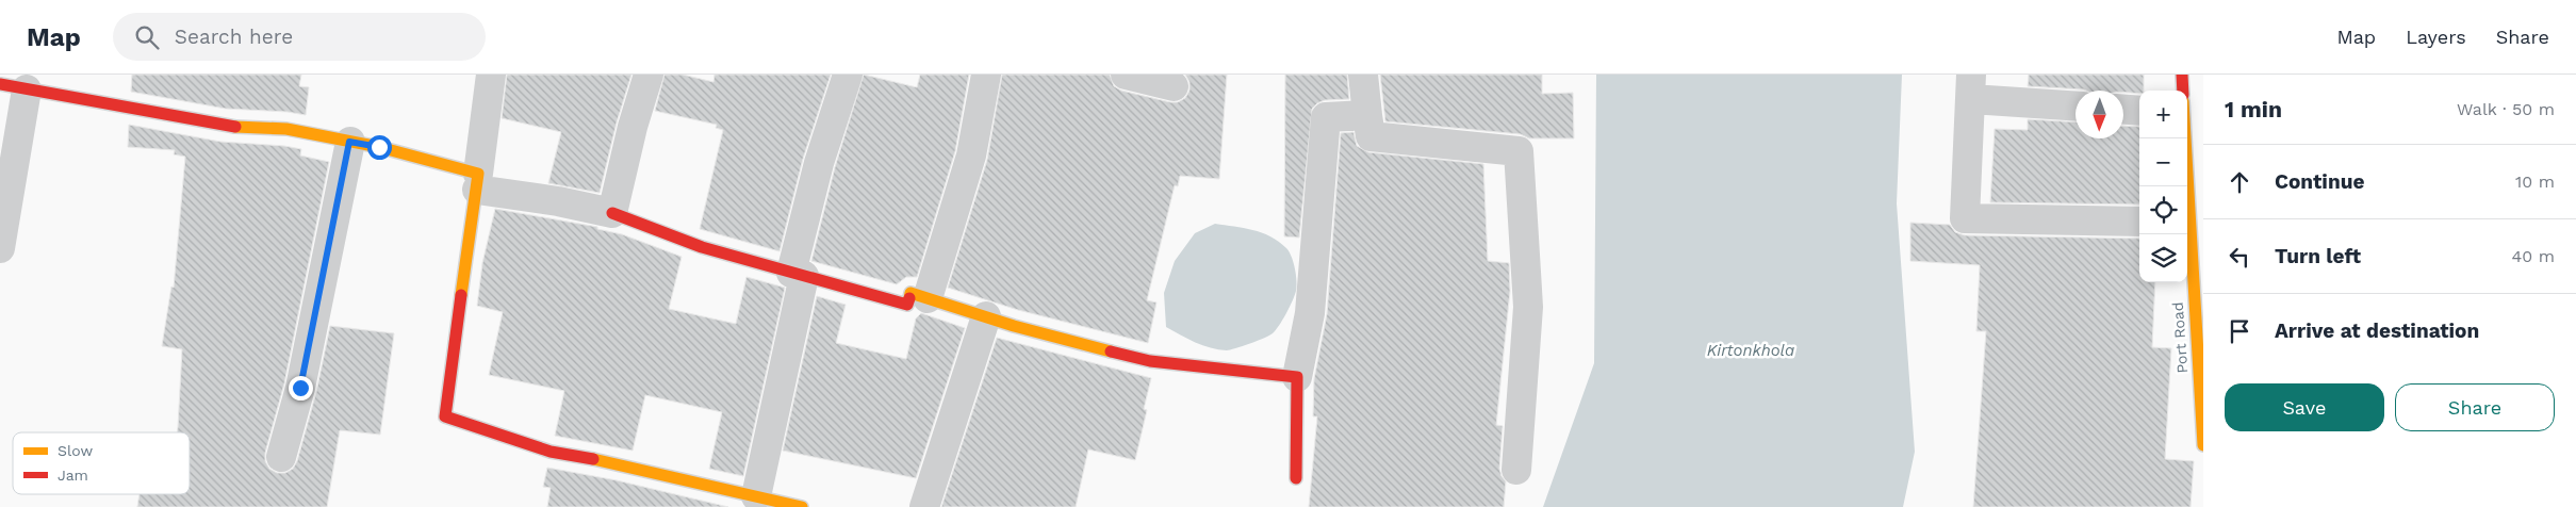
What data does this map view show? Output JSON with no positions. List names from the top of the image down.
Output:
{
  "streets": {
    "street": ["Port Road"]
  },
  "water": ["Kirtonkhola"],
  "legend": ["Slow", "Jam"],
  "north": "bottom",
  "page": {
    "header": "Map",
    "search": "Search here",
    "nav": ["Map", "Layers", "Share"],
    "heading": ["1 min", "Walk · 50 m"],
    "map_buttons": ["+", "−"],
    "list": [
      ["Continue", "10 m"],
      ["Turn left", "40 m"],
      "Arrive at destination"
    ],
    "buttons": ["Save", "Share"]
  }
}
